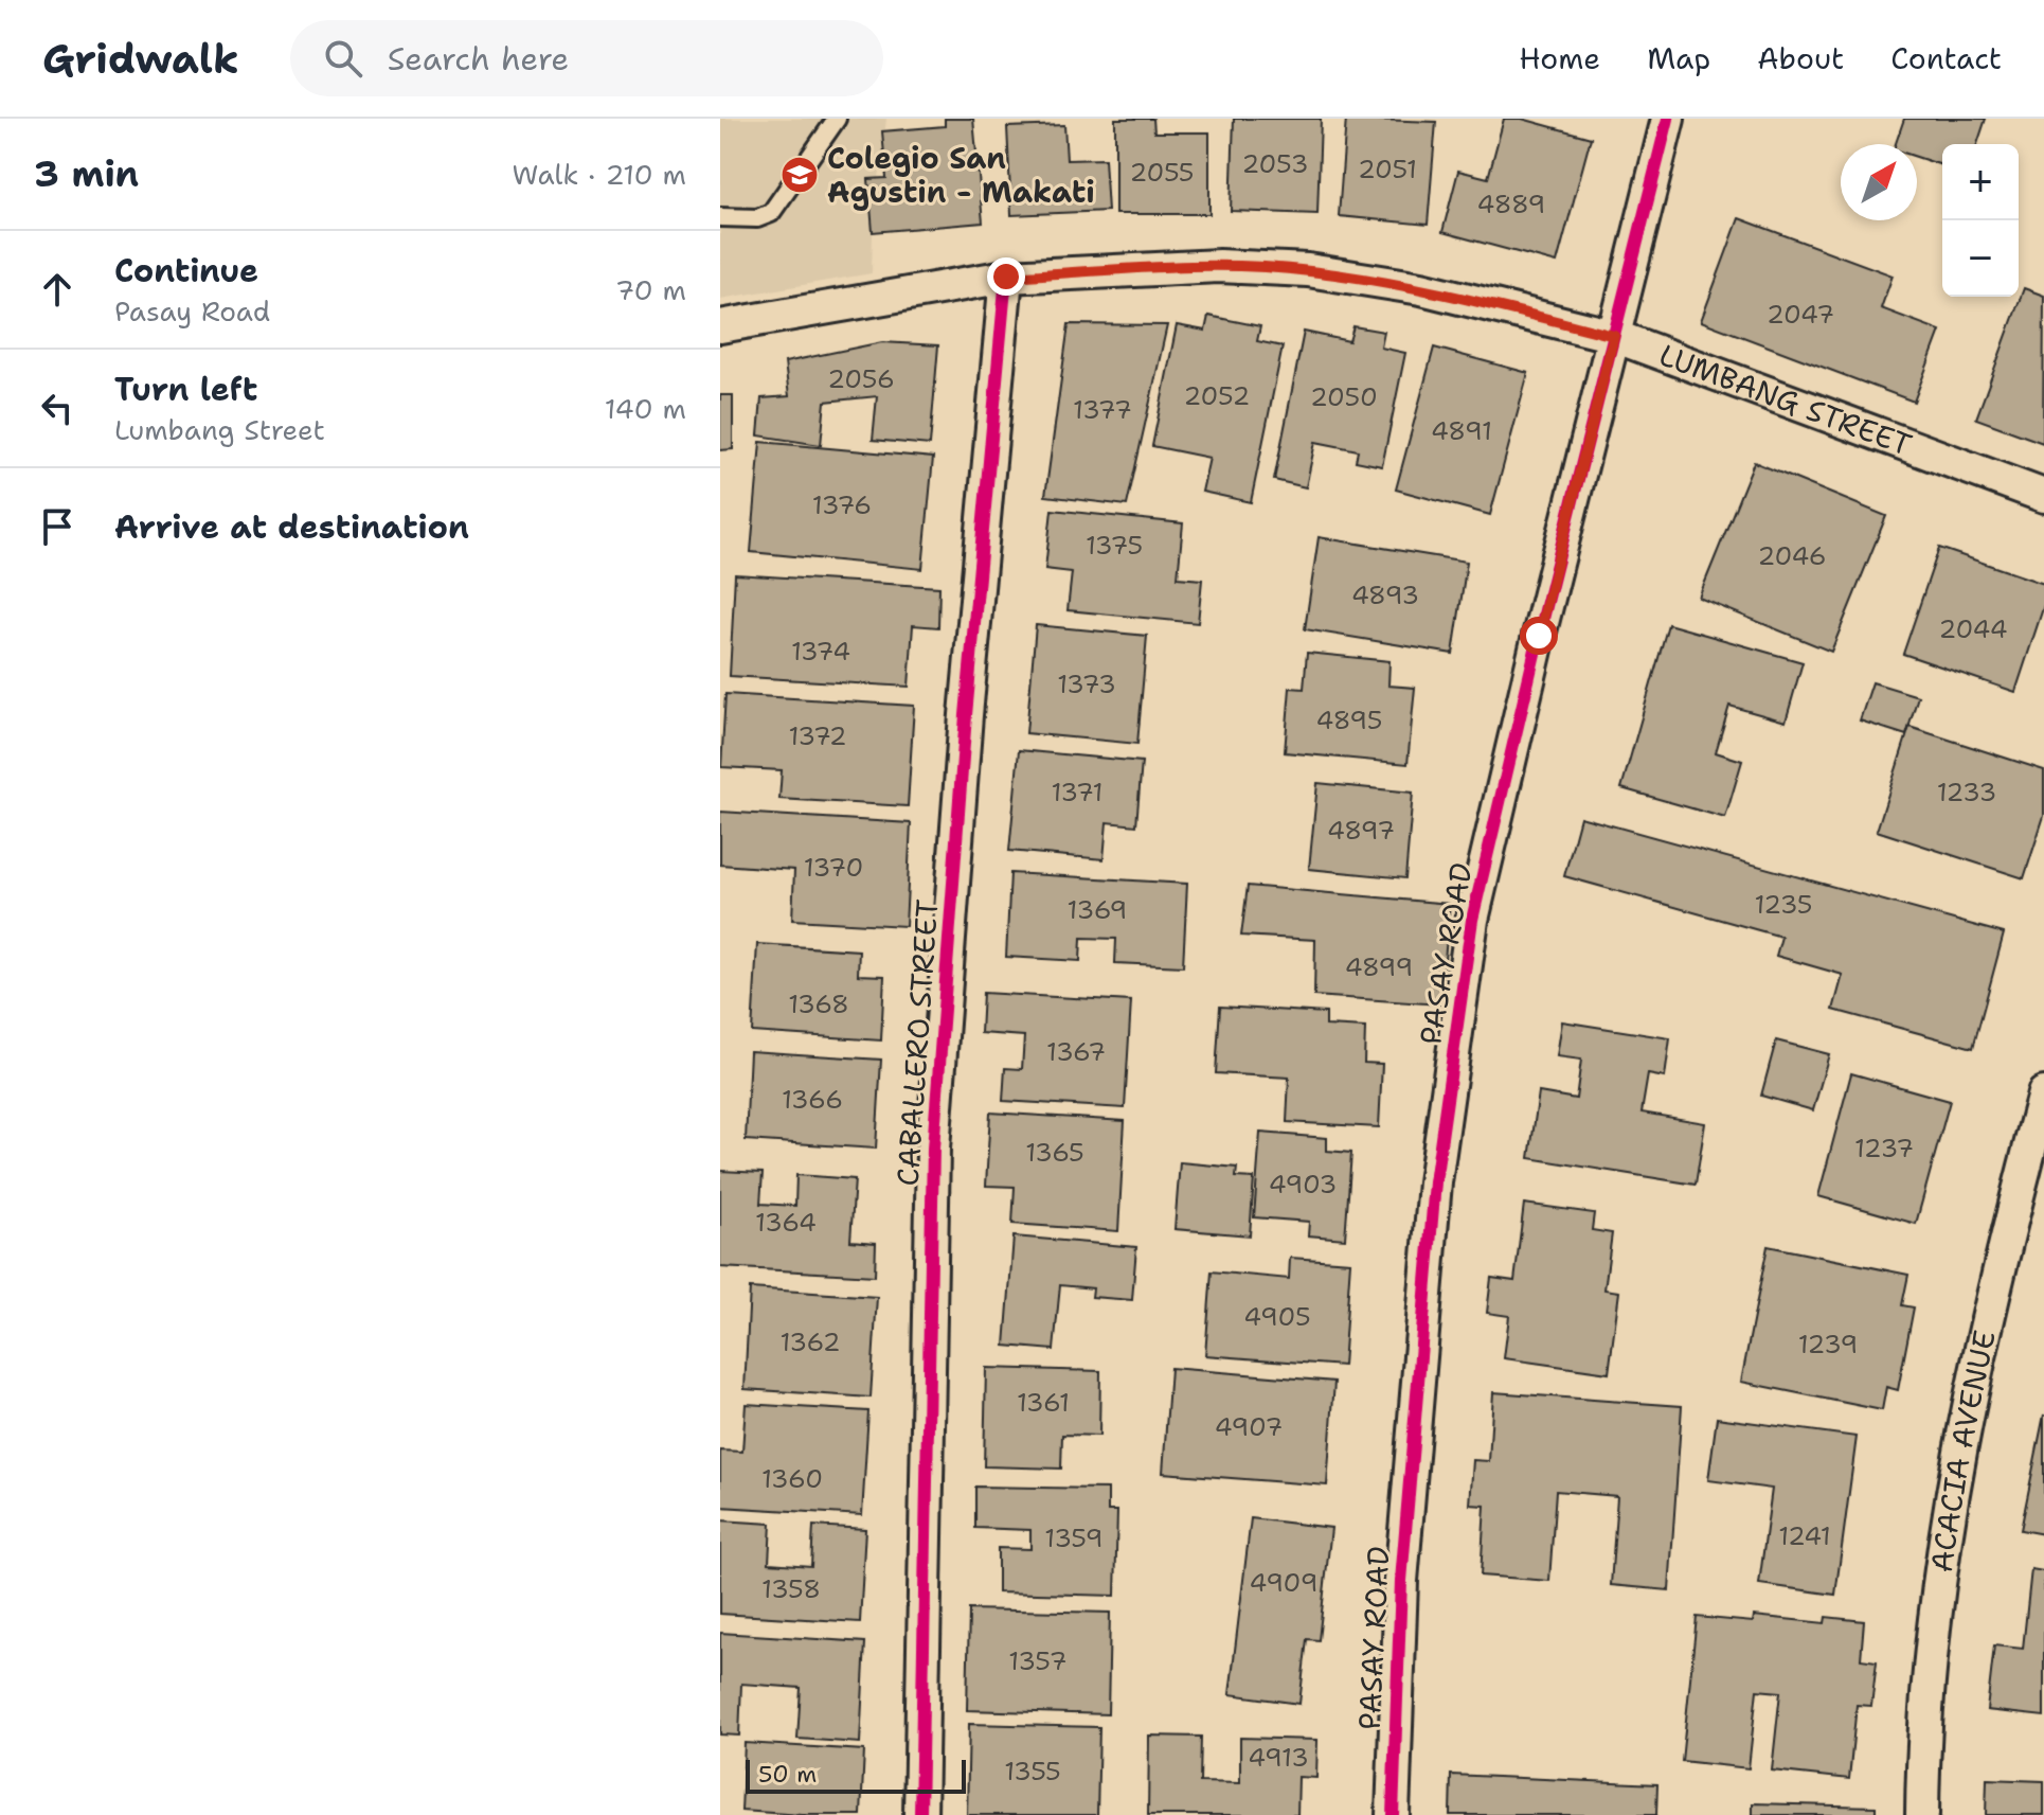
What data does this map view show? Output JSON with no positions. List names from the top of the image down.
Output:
{
  "streets": {
    "street": [
      "LUMBANG STREET",
      "PASAY ROAD",
      "CABALLERO STREET",
      "ACACIA AVENUE"
    ]
  },
  "crossings": [
    ["LUMBANG STREET", "PASAY ROAD"],
    ["LUMBANG STREET", "CABALLERO STREET"]
  ],
  "places": {
    "school or university": ["Colegio San Agustin - Makati"]
  },
  "house_numbers": [
    "2053",
    "2051",
    "2055",
    "4889",
    "2047",
    "2056",
    "2052",
    "2050",
    "1377",
    "4891",
    "1376",
    "1375",
    "2046",
    "4893",
    "2044",
    "1374",
    "1373",
    "4895",
    "1372",
    "1371",
    "1233",
    "4897",
    "1370",
    "1235",
    "1369",
    "4899",
    "1368",
    "1367",
    "1366",
    "1237",
    "1365",
    "4903",
    "1364",
    "4905",
    "1362",
    "1239",
    "1361",
    "4907",
    "1360",
    "1241",
    "1359",
    "4909",
    "1358",
    "1357",
    "4913",
    "1355"
  ],
  "scale_bar": "50 m",
  "north": "top right",
  "page": {
    "header": "Gridwalk",
    "search": "Search here",
    "nav": [
      "Home",
      "Map",
      "About",
      "Contact"
    ],
    "heading": ["3 min", "Walk · 210 m"],
    "map_buttons": ["+", "−"],
    "list": [
      ["Continue", "Pasay Road", "70 m"],
      ["Turn left", "Lumbang Street", "140 m"],
      "Arrive at destination"
    ],
    "scale": "50 m"
  }
}
